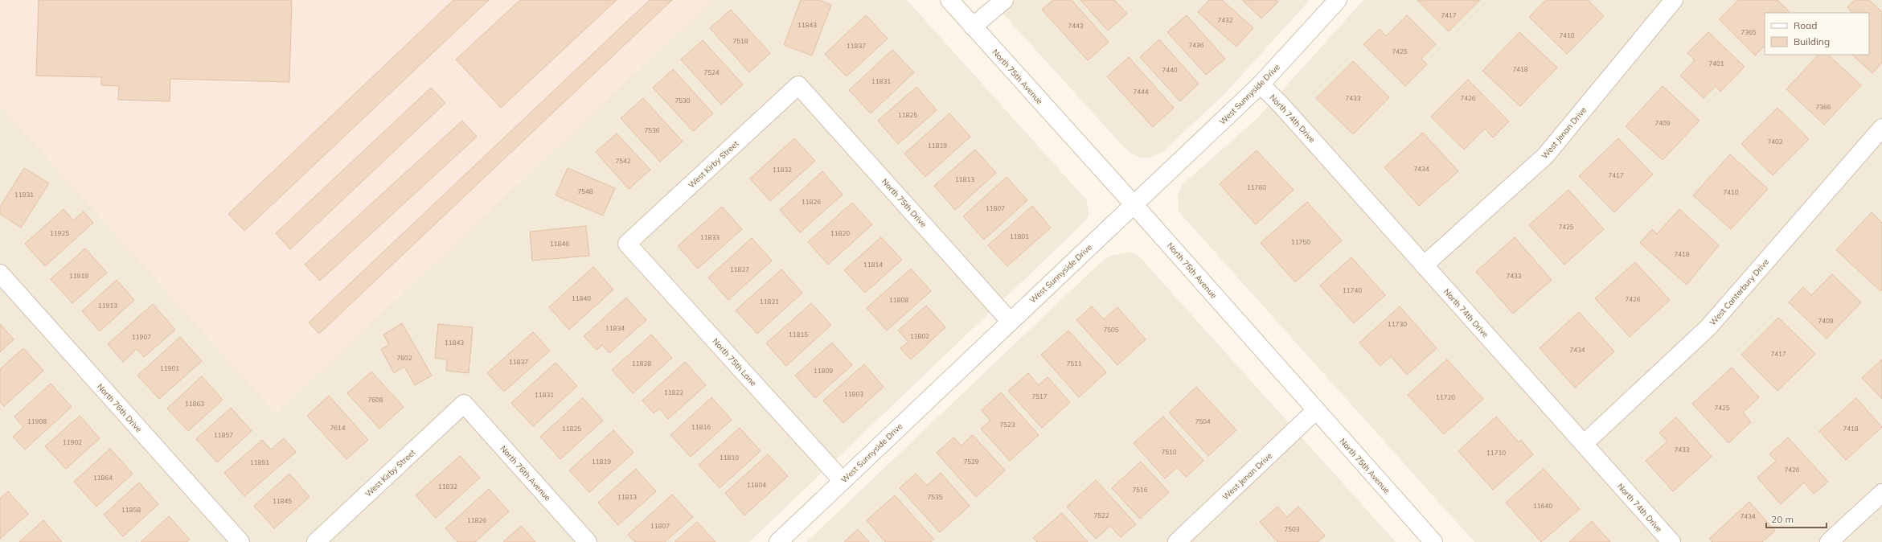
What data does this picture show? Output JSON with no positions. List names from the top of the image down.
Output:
{
  "streets": {
    "street": [
      "North 75th Avenue",
      "West Sunnyside Drive",
      "North 74th Drive",
      "West Jenan Drive",
      "West Kirby Street",
      "North 75th Drive",
      "West Canterbury Drive",
      "North 75th Lane",
      "North 76th Drive",
      "North 76th Avenue"
    ]
  },
  "crossings": [
    ["North 75th Avenue", "West Sunnyside Drive"],
    ["North 75th Avenue", "West Jenan Drive"],
    ["West Sunnyside Drive", "North 74th Drive"],
    ["West Sunnyside Drive", "North 75th Drive"],
    ["West Sunnyside Drive", "North 75th Lane"],
    ["North 74th Drive", "West Jenan Drive"],
    ["North 74th Drive", "West Canterbury Drive"],
    ["West Kirby Street", "North 75th Drive"],
    ["West Kirby Street", "North 75th Lane"],
    ["West Kirby Street", "North 76th Avenue"]
  ],
  "house_numbers": [
    "7417",
    "7432",
    "11843",
    "7443",
    "7365",
    "7410",
    "7518",
    "7436",
    "11837",
    "7425",
    "7401",
    "7418",
    "7440",
    "7524",
    "11831",
    "7444",
    "7433",
    "7426",
    "7530",
    "7366",
    "11825",
    "7409",
    "7536",
    "7402",
    "11819",
    "7542",
    "7434",
    "11832",
    "7417",
    "11813",
    "11760",
    "7548",
    "7410",
    "11931",
    "11826",
    "11807",
    "7425",
    "11925",
    "11820",
    "11801",
    "11833",
    "11750",
    "11846",
    "7418",
    "11814",
    "11827",
    "11919",
    "7433",
    "11740",
    "11840",
    "7426",
    "11808",
    "11821",
    "11913",
    "7409",
    "11730",
    "11834",
    "7505",
    "11815",
    "11802",
    "11907",
    "11843",
    "7434",
    "7417",
    "7602",
    "11837",
    "11828",
    "7511",
    "11901",
    "11809",
    "11822",
    "11803",
    "11831",
    "7517",
    "11720",
    "7608",
    "11863",
    "7425",
    "11908",
    "7504",
    "7523",
    "11816",
    "7614",
    "11825",
    "7418",
    "11857",
    "11902",
    "7433",
    "7510",
    "11710",
    "11810",
    "11819",
    "7529",
    "11851",
    "7426",
    "11864",
    "11804",
    "11832",
    "7516",
    "11813",
    "7535",
    "11845",
    "11640",
    "11858",
    "7522",
    "7434",
    "11826",
    "11807",
    "7503"
  ],
  "legend": ["Road", "Building"],
  "scale_bar": "20 m"
}
